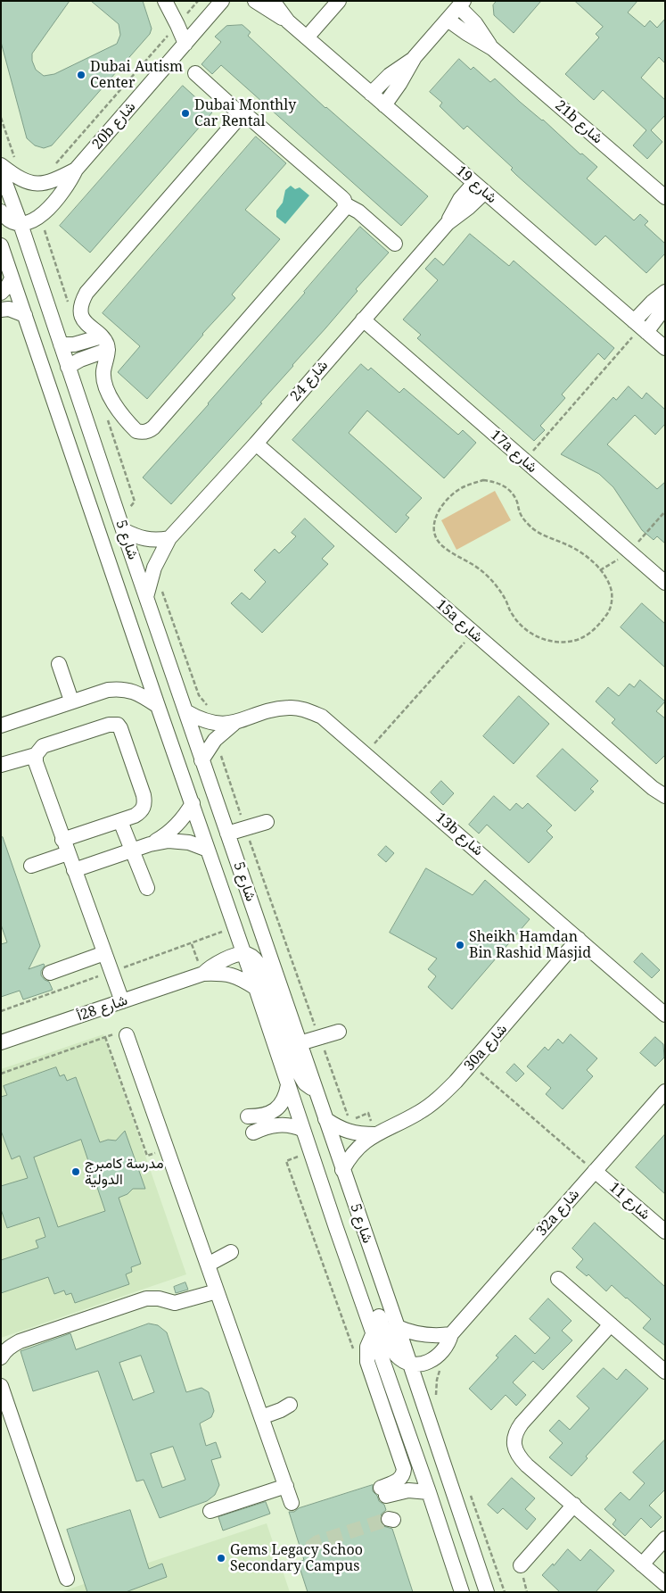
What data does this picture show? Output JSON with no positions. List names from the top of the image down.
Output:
{
  "streets": {
    "street": [
      "21b شارع",
      "20b شارع",
      "شارع 19",
      "شارع 24",
      "17a شارع",
      "شارع 5",
      "15a شارع",
      "13b شارع",
      "شارع 28أ",
      "30a شارع",
      "شارع 11",
      "32a شارع"
    ]
  },
  "crossings": [
    ["20b شارع", "شارع 5"],
    ["شارع 19", "شارع 24"],
    ["شارع 24", "17a شارع"],
    ["شارع 24", "شارع 5"],
    ["شارع 24", "15a شارع"],
    ["شارع 5", "13b شارع"],
    ["شارع 5", "شارع 28أ"],
    ["شارع 5", "30a شارع"],
    ["شارع 5", "32a شارع"],
    ["13b شارع", "30a شارع"],
    ["شارع 11", "32a شارع"]
  ],
  "places": [
    "Dubai Autism Center",
    "Dubai Monthly Car Rental",
    "Sheikh Hamdan Bin Rashid Masjid",
    "مدرسة كامبرج الدولية",
    "Gems Legacy Schoo Secondary Campus"
  ]
}
